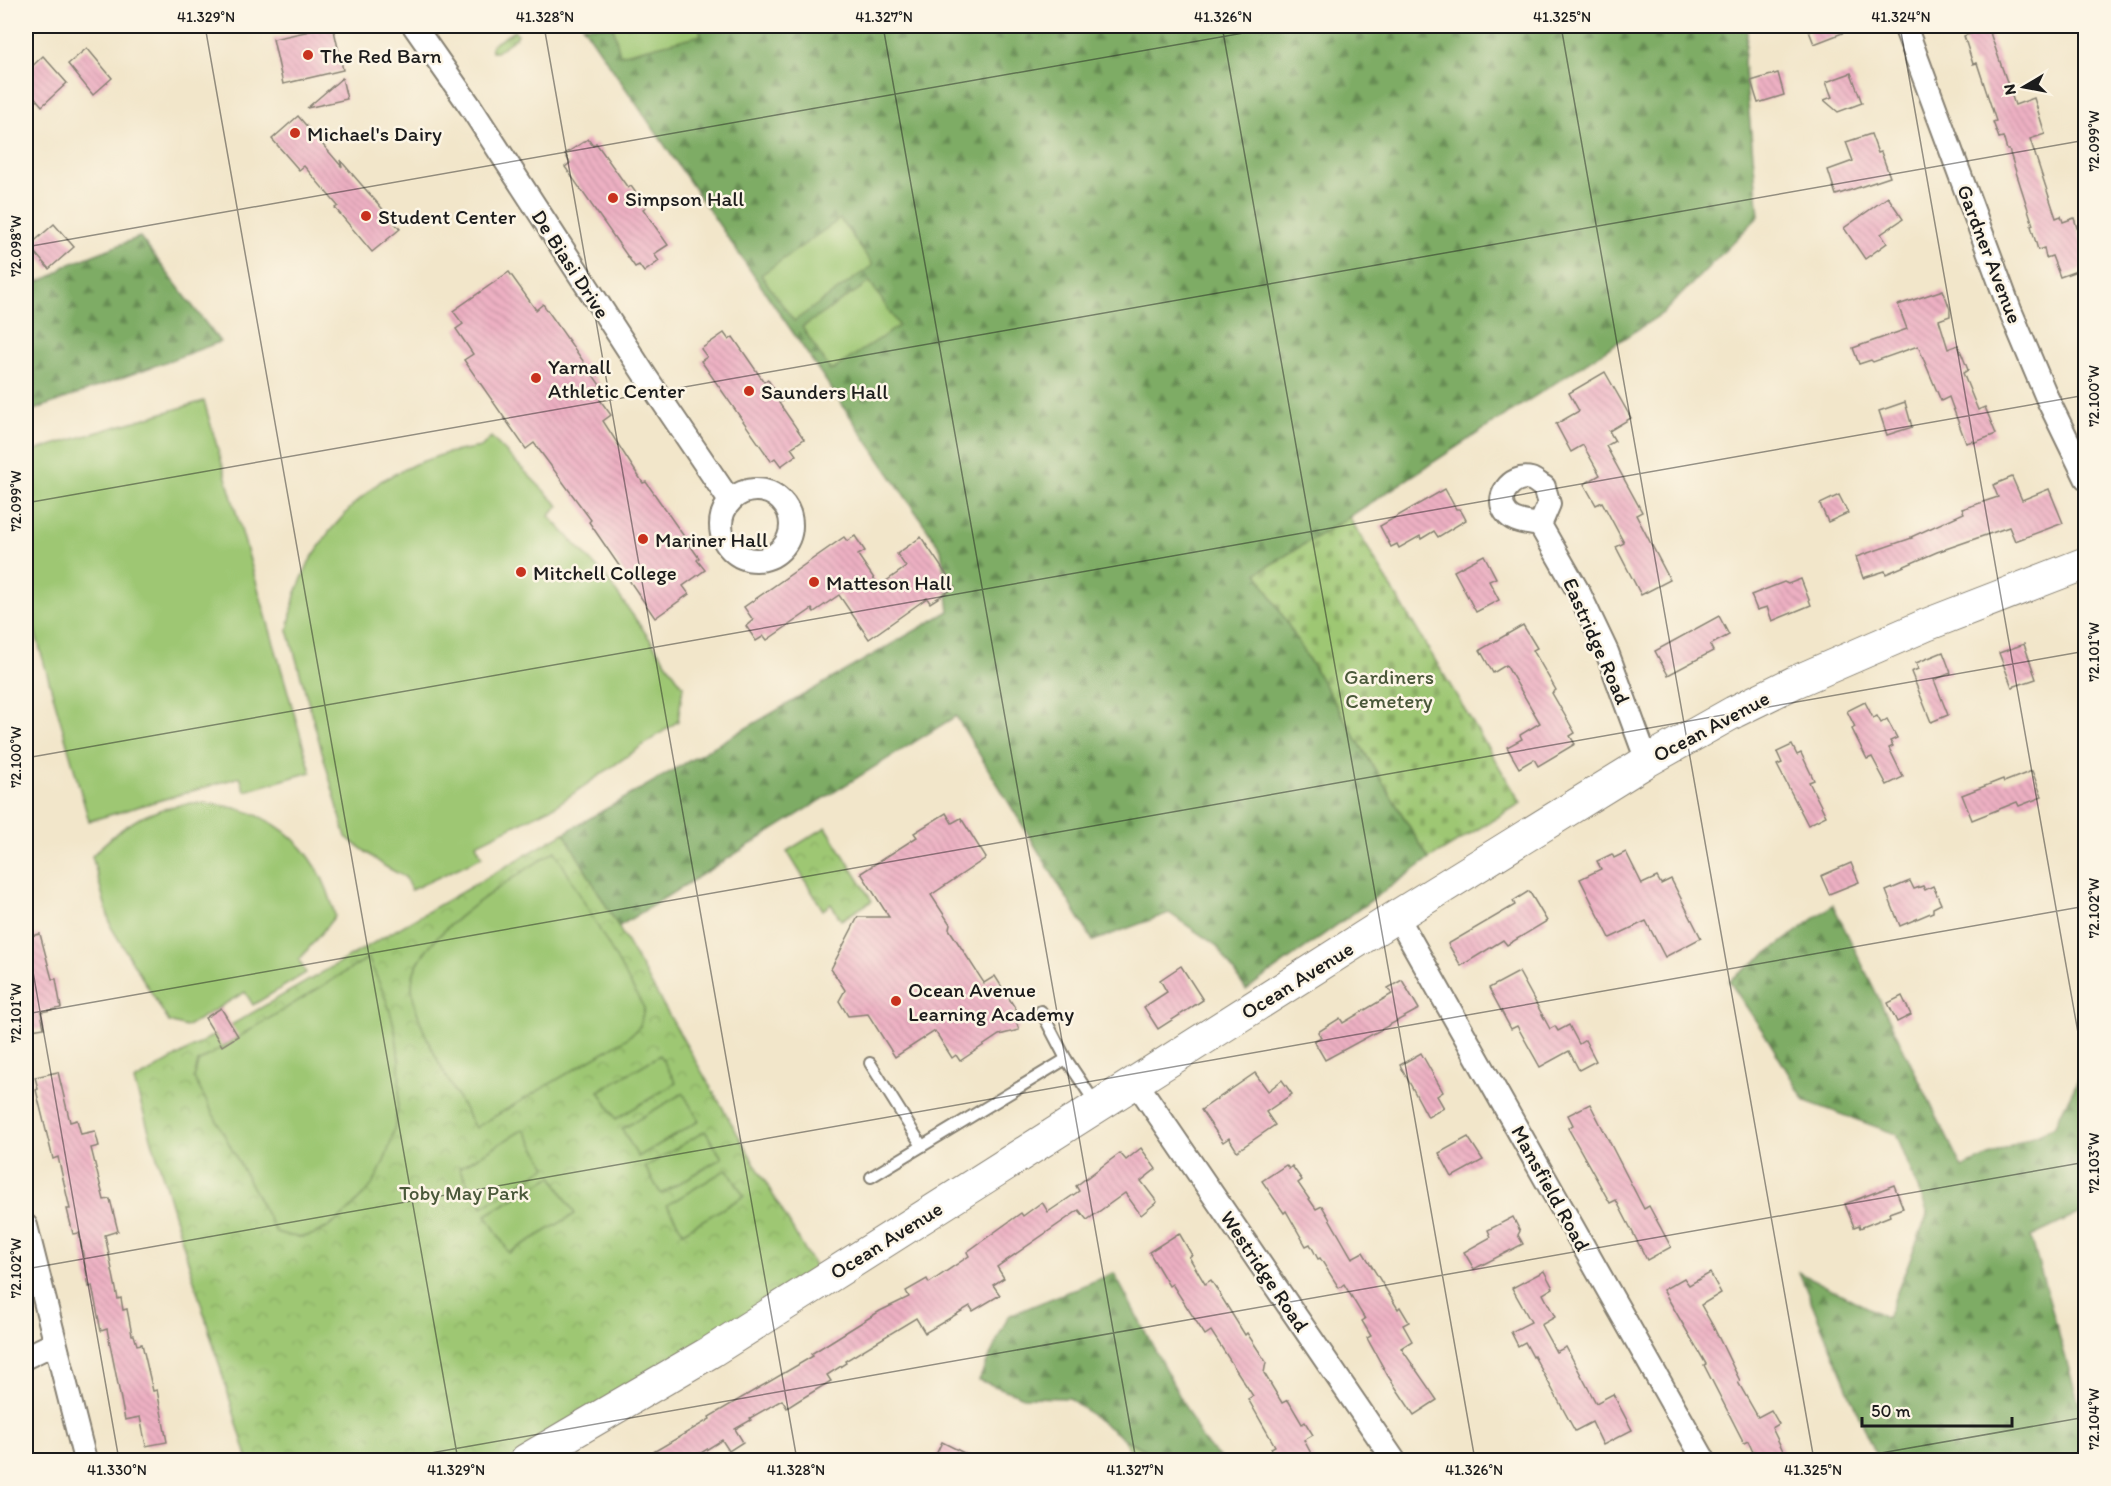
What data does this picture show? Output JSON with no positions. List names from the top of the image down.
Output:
{
  "streets": {
    "main road": ["Ocean Avenue"],
    "street": [
      "Gardner Avenue",
      "De Biasi Drive",
      "Eastridge Road",
      "Mansfield Road",
      "Westridge Road"
    ]
  },
  "crossings": [
    ["Eastridge Road", "Ocean Avenue"],
    ["Ocean Avenue", "Mansfield Road"],
    ["Ocean Avenue", "Westridge Road"]
  ],
  "parks": ["Gardiners Cemetery", "Toby May Park"],
  "places": [
    "The Red Barn",
    "Michael's Dairy",
    "Simpson Hall",
    "Student Center",
    "Yarnall Athletic Center",
    "Saunders Hall",
    "Mariner Hall",
    "Mitchell College",
    "Matteson Hall",
    "Ocean Avenue Learning Academy"
  ],
  "scale_bar": "50 m",
  "north": "left",
  "coordinates": [
    "41.329°N",
    "41.328°N",
    "41.327°N",
    "41.326°N",
    "41.325°N",
    "41.324°N",
    "72.099°W",
    "72.098°W",
    "72.100°W",
    "72.101°W",
    "72.102°W",
    "72.103°W",
    "72.104°W",
    "41.330°N"
  ]
}
